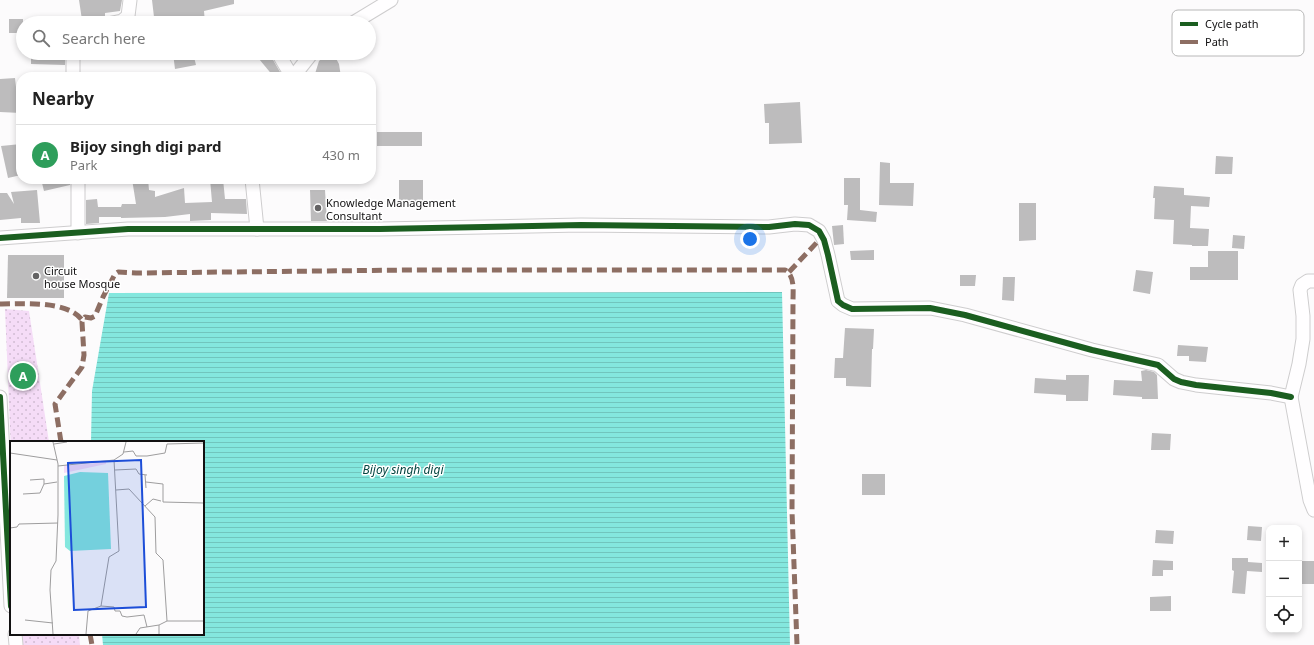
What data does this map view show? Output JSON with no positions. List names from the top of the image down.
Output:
{
  "water": ["Bijoy singh digi"],
  "places": ["Knowledge Management Consultant", "Circuit house Mosque"],
  "legend": ["Cycle path", "Path"],
  "page": {
    "search": "Search here",
    "heading": "Nearby",
    "list": [
      {
        "mark": "A",
        "name": "Bijoy singh digi pard",
        "note": "Park",
        "value": "430 m"
      }
    ],
    "pins": "A",
    "map_buttons": ["+", "−"]
  }
}
